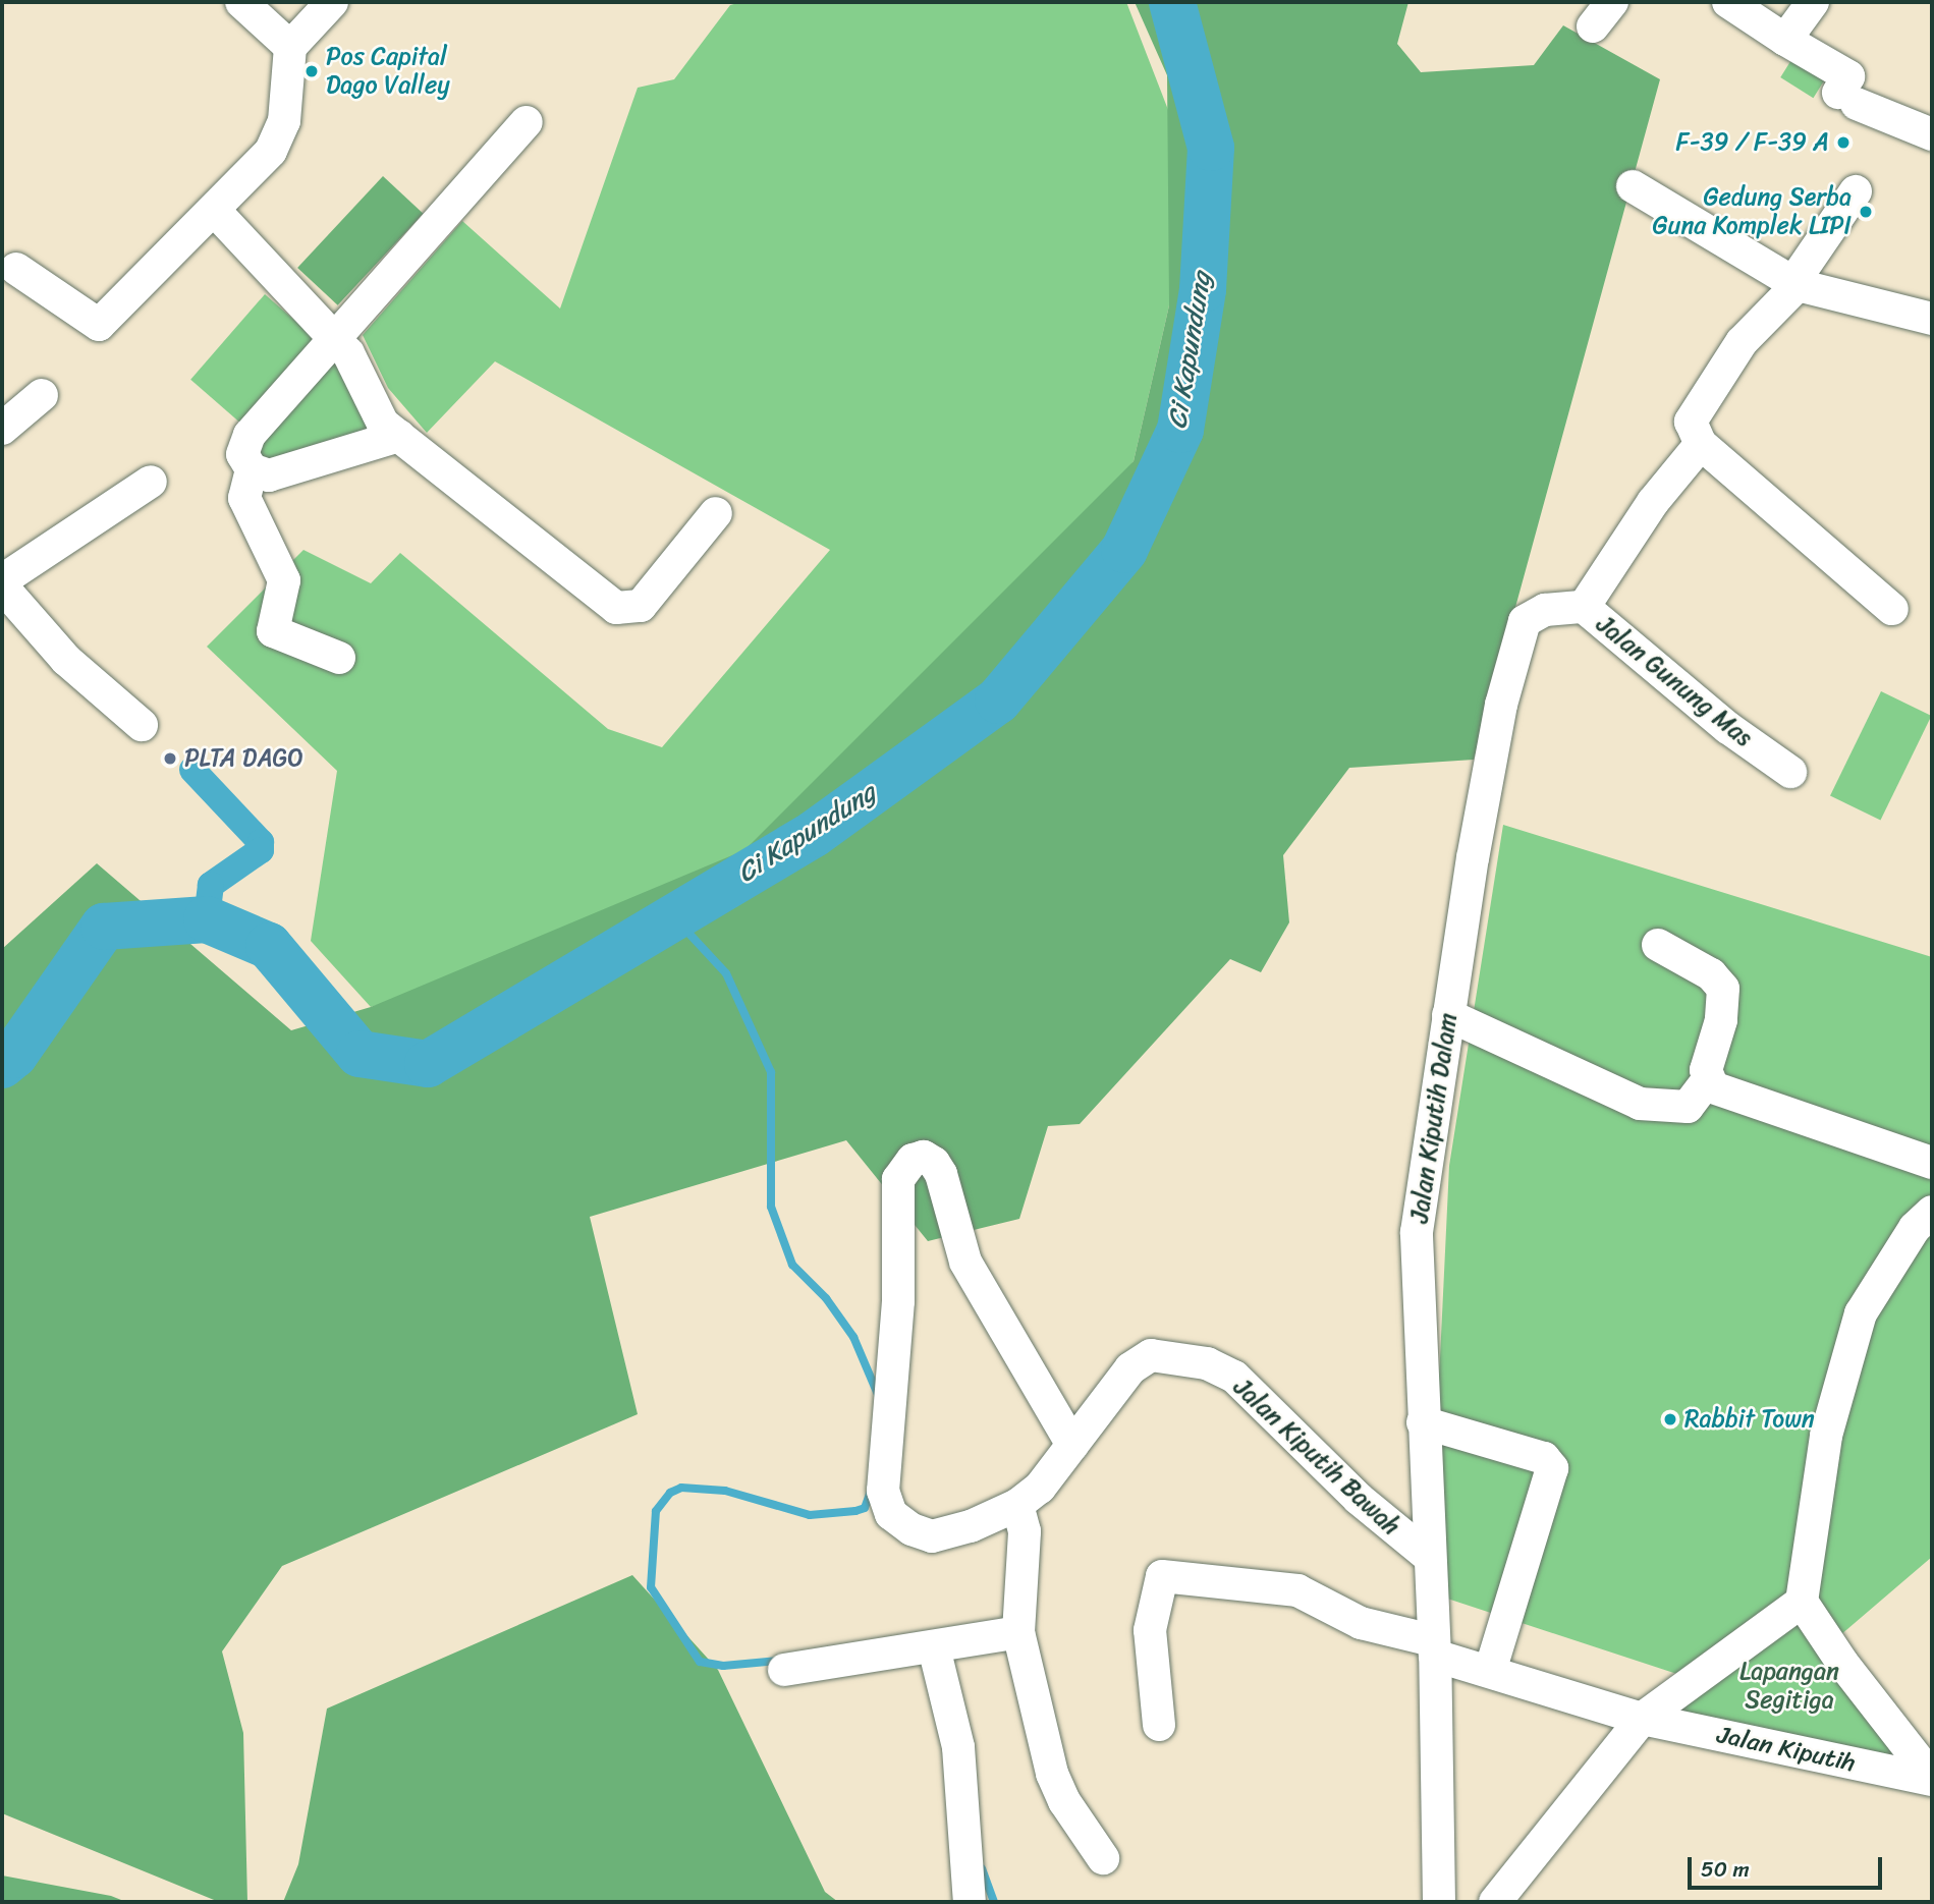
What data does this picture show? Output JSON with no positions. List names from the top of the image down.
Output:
{
  "streets": {
    "street": [
      "Jalan Gunung Mas",
      "Jalan Kiputih Dalam",
      "Jalan Kiputih Bawah",
      "Jalan Kiputih"
    ]
  },
  "crossings": [
    ["Jalan Gunung Mas", "Jalan Kiputih Dalam"],
    ["Jalan Kiputih Dalam", "Jalan Kiputih Bawah"]
  ],
  "water": ["Ci Kapundung"],
  "parks": ["Lapangan Segitiga"],
  "places": [
    "Pos Capital Dago Valley",
    "F-39 / F-39 A",
    "Gedung Serba Guna Komplek LIPI",
    "PLTA DAGO",
    "Rabbit Town"
  ],
  "scale_bar": "50 m"
}
